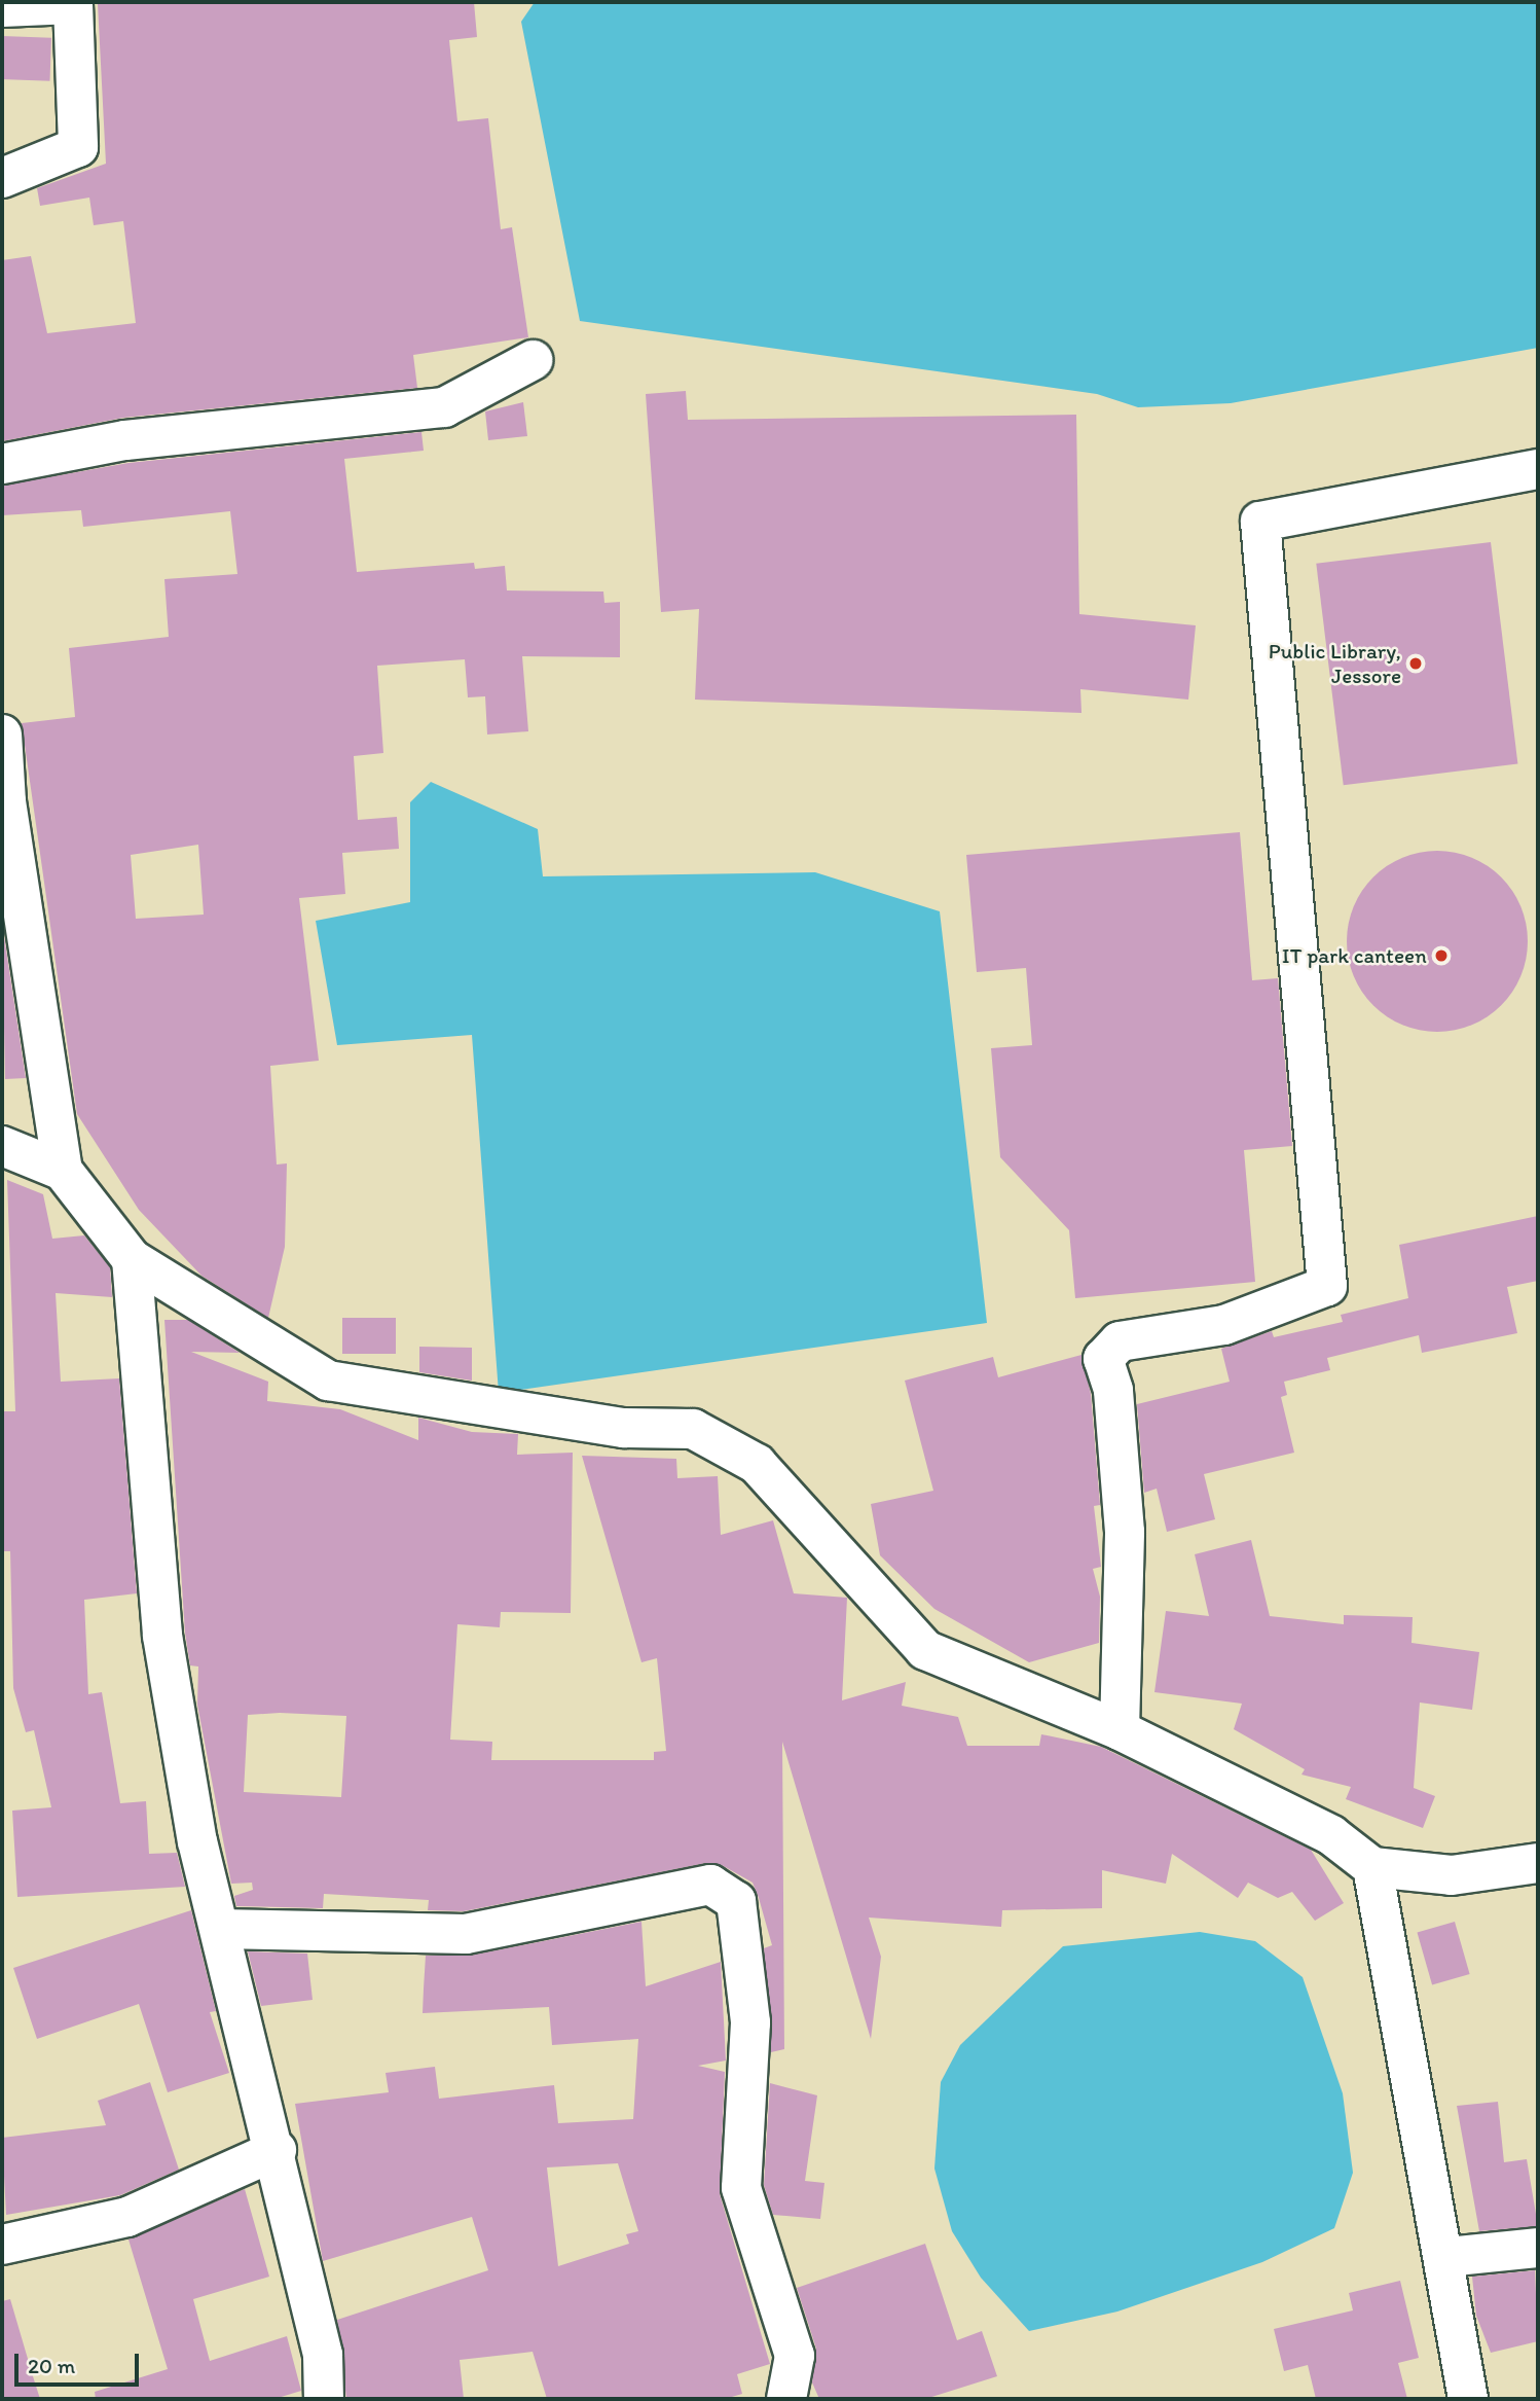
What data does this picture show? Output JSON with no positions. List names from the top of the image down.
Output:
{
  "places": ["Public Library, Jessore", "IT park canteen"],
  "scale_bar": "20 m"
}
